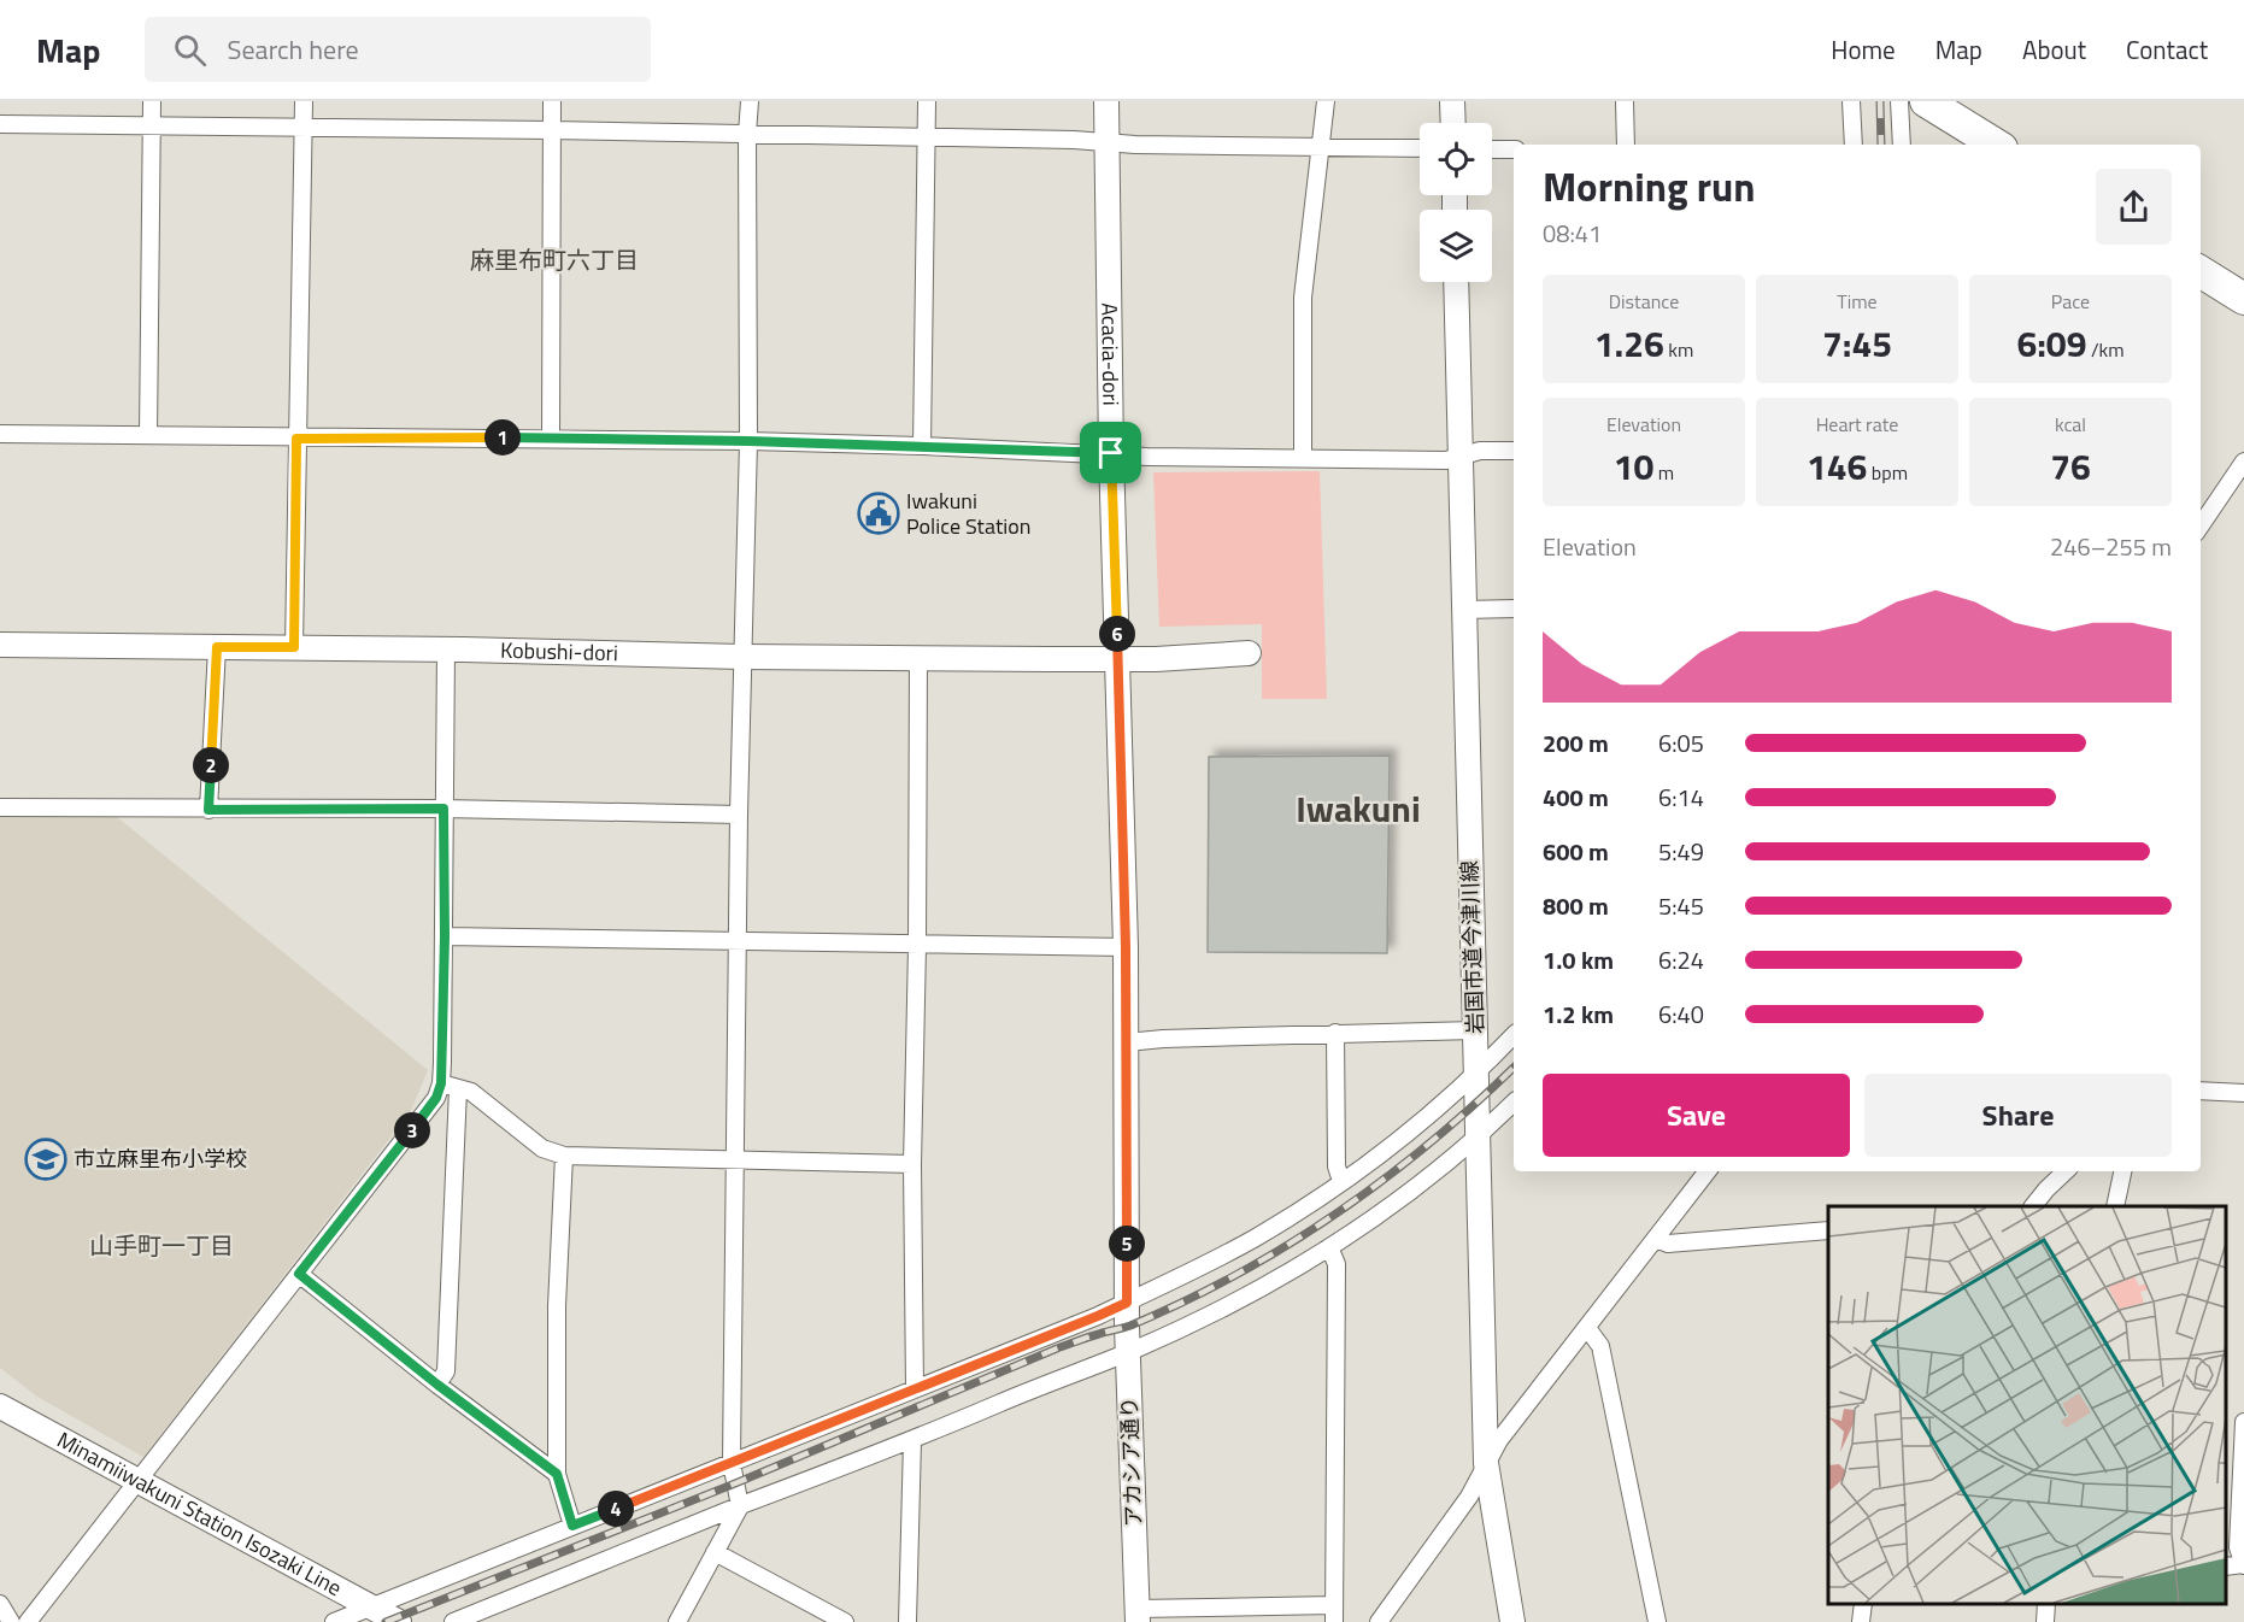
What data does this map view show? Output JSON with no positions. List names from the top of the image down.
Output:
{
  "streets": {
    "street": [
      "Acacia-dori",
      "Kobushi-dori",
      "岩国市道今津川線",
      "アカシア通り",
      "Minamiiwakuni Station Isozaki Line"
    ]
  },
  "crossings": [
    ["Acacia-dori", "Kobushi-dori"],
    ["Acacia-dori", "アカシア通り"]
  ],
  "districts": ["麻里布町六丁目", "Iwakuni", "山手町一丁目"],
  "places": {
    "public building": ["Iwakuni Police Station"],
    "school or university": ["市立麻里布小学校"]
  },
  "page": {
    "header": "Map",
    "search": "Search here",
    "nav": [
      "Home",
      "Map",
      "About",
      "Contact"
    ],
    "heading": ["Morning run", "08:41"],
    "stats": [
      ["Distance", "1.26 km"],
      ["Time", "7:45"],
      ["Pace", "6:09 /km"],
      ["Elevation", "10 m"],
      ["Heart rate", "146 bpm"],
      ["kcal", "76"]
    ],
    "pins": [
      "1",
      "6",
      "2",
      "3",
      "5",
      "4"
    ],
    "chart": ["Elevation", "246–255 m"],
    "list": [
      {
        "name": "200 m",
        "note": "6:05"
      },
      {
        "name": "400 m",
        "note": "6:14"
      },
      {
        "name": "600 m",
        "note": "5:49"
      },
      {
        "name": "800 m",
        "note": "5:45"
      },
      {
        "name": "1.0 km",
        "note": "6:24"
      },
      {
        "name": "1.2 km",
        "note": "6:40"
      }
    ],
    "buttons": ["Save", "Share"]
  }
}
